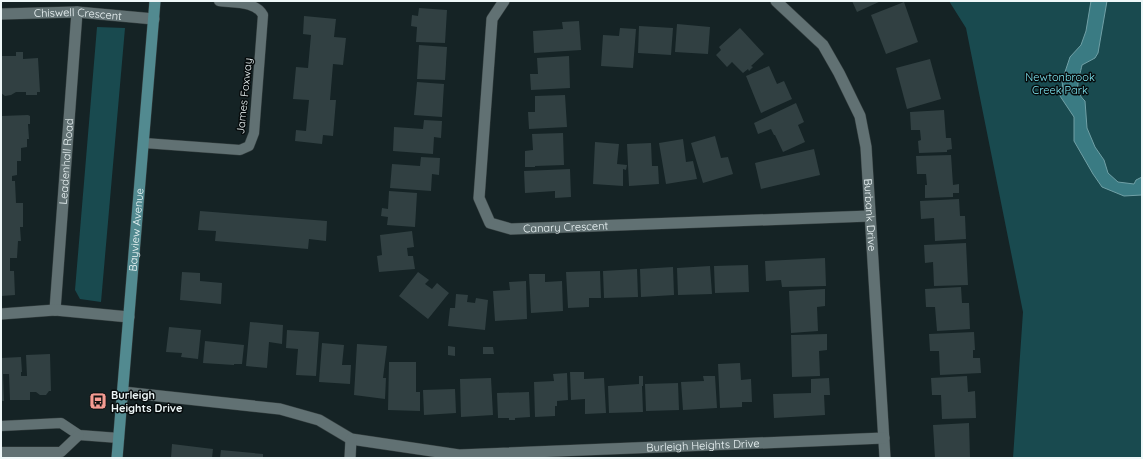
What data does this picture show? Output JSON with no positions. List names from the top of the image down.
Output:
{
  "streets": {
    "main road": ["Bayview Avenue"],
    "street": [
      "Chiswell Crescent",
      "Leadenhall Road",
      "Burbank Drive",
      "Canary Crescent",
      "Burleigh Heights Drive"
    ],
    "lane": ["James Foxway"]
  },
  "crossings": [
    ["Chiswell Crescent", "Leadenhall Road"],
    ["Chiswell Crescent", "Bayview Avenue"],
    ["James Foxway", "Bayview Avenue"],
    ["Burbank Drive", "Canary Crescent"],
    ["Burbank Drive", "Burleigh Heights Drive"],
    ["Bayview Avenue", "Burleigh Heights Drive"]
  ],
  "parks": ["Newtonbrook Creek Park"],
  "places": {
    "bus stop": ["Burleigh Heights Drive"]
  }
}
